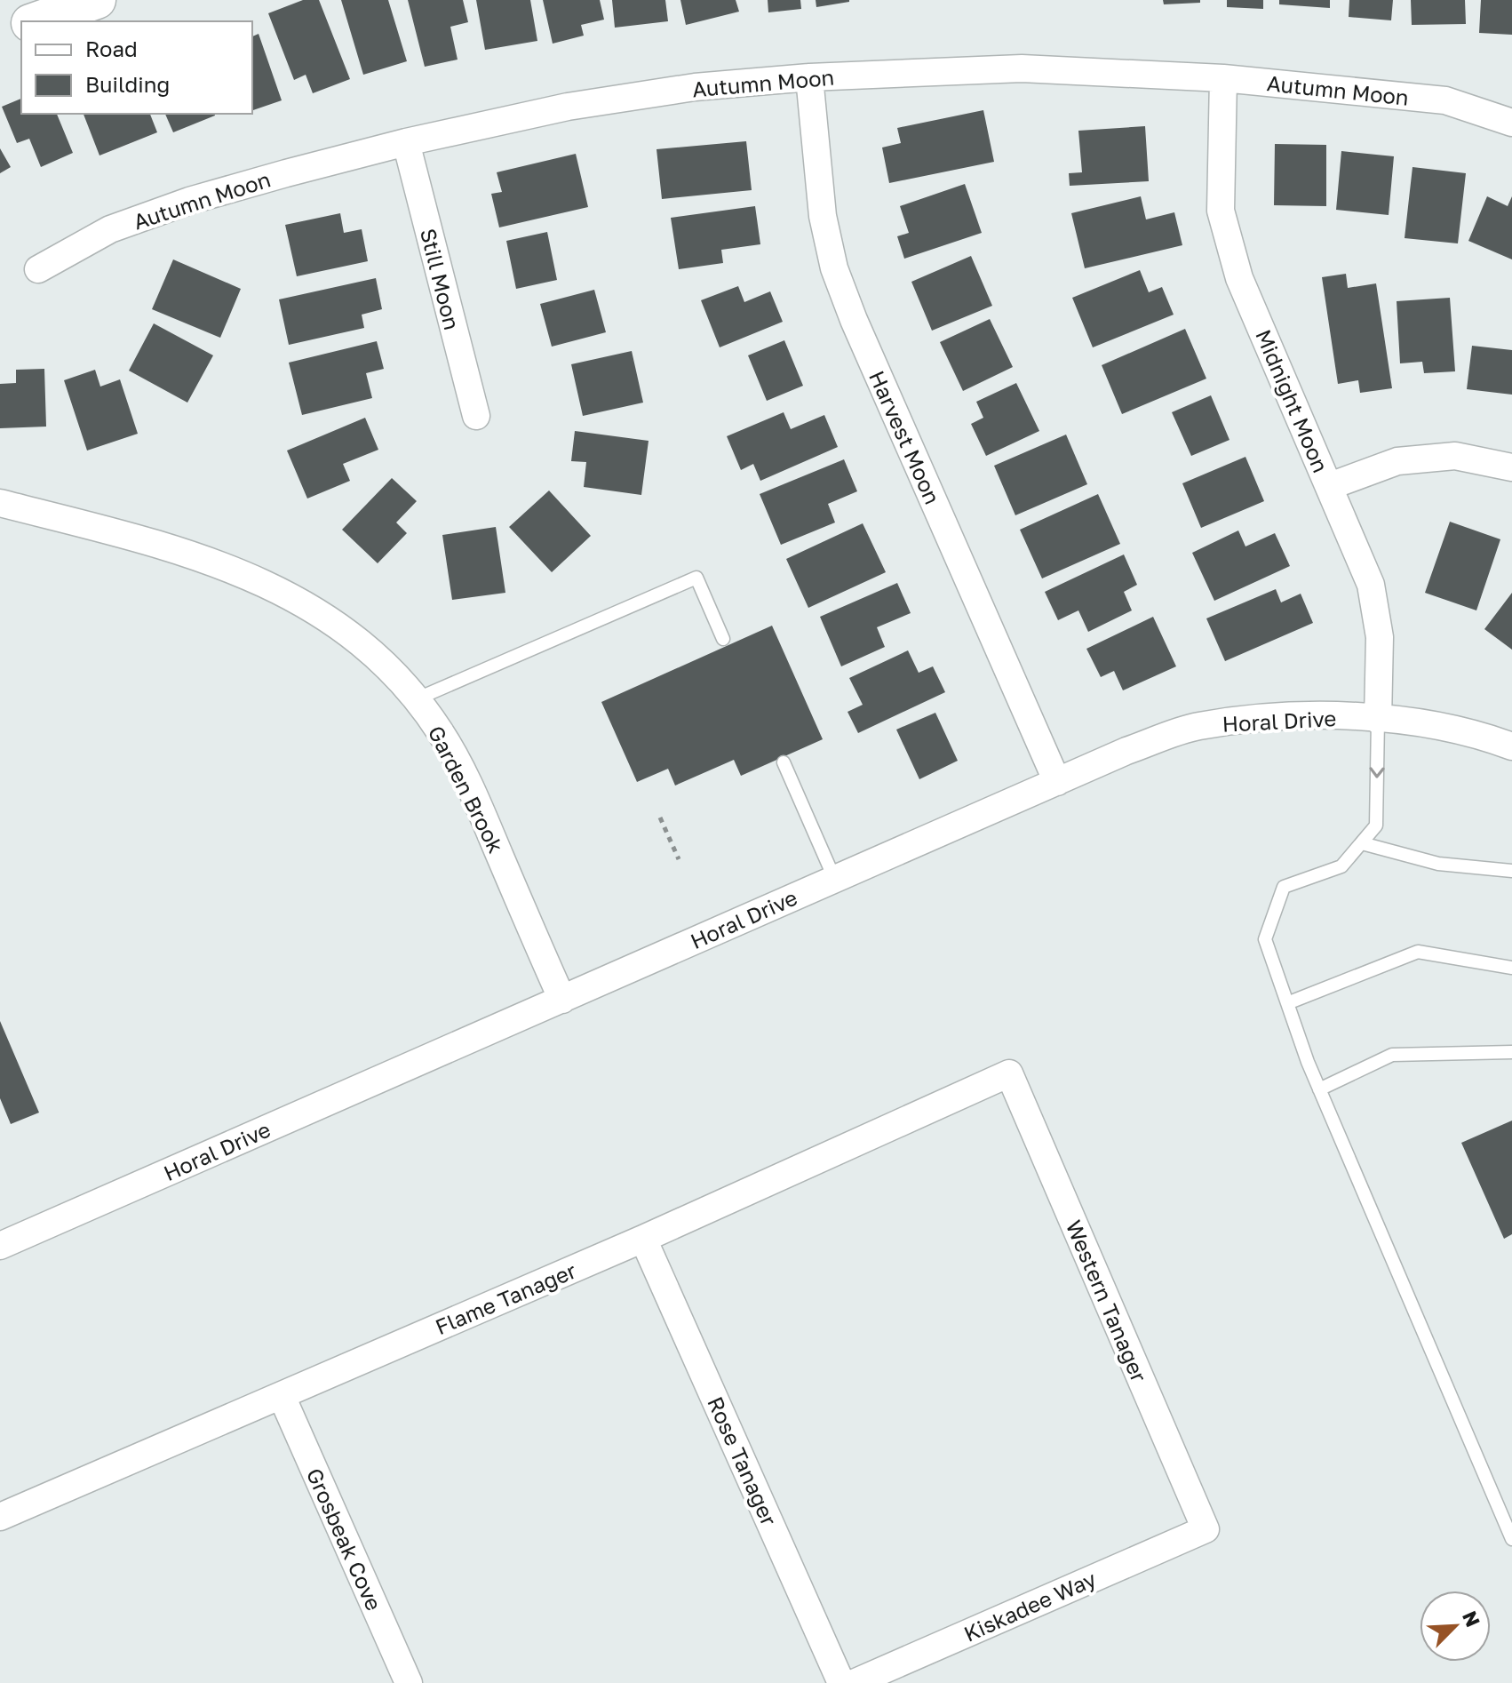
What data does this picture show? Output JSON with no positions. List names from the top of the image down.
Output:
{
  "streets": {
    "street": [
      "Autumn Moon",
      "Still Moon",
      "Midnight Moon",
      "Harvest Moon",
      "Horal Drive",
      "Garden Brook",
      "Flame Tanager",
      "Western Tanager",
      "Rose Tanager",
      "Grosbeak Cove",
      "Kiskadee Way"
    ]
  },
  "crossings": [
    ["Autumn Moon", "Still Moon"],
    ["Autumn Moon", "Midnight Moon"],
    ["Autumn Moon", "Harvest Moon"],
    ["Midnight Moon", "Horal Drive"],
    ["Harvest Moon", "Horal Drive"],
    ["Horal Drive", "Garden Brook"],
    ["Flame Tanager", "Western Tanager"],
    ["Flame Tanager", "Rose Tanager"],
    ["Flame Tanager", "Grosbeak Cove"],
    ["Western Tanager", "Kiskadee Way"]
  ],
  "legend": ["Road", "Building"],
  "north": "top right"
}
